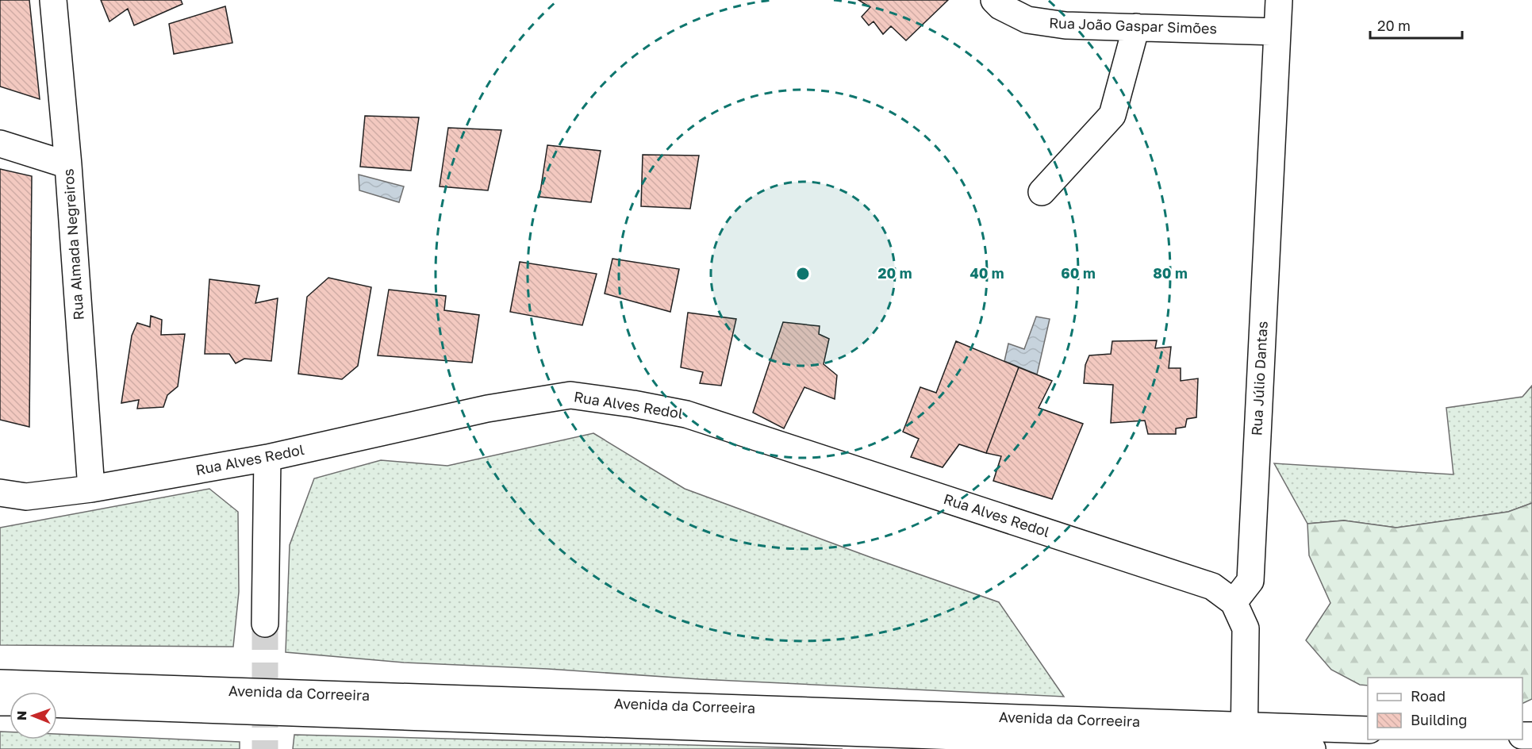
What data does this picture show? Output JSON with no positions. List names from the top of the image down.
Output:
{
  "streets": {
    "street": [
      "Rua João Gaspar Simões",
      "Rua Almada Negreiros",
      "Rua Júlio Dantas",
      "Rua Alves Redol",
      "Avenida da Correeira"
    ]
  },
  "crossings": [
    ["Rua João Gaspar Simões", "Rua Júlio Dantas"],
    ["Rua Almada Negreiros", "Rua Alves Redol"],
    ["Rua Júlio Dantas", "Rua Alves Redol"]
  ],
  "legend": ["Road", "Building"],
  "scale_bar": "20 m",
  "north": "left",
  "rings": [
    "20 m",
    "40 m",
    "60 m",
    "80 m"
  ]
}
